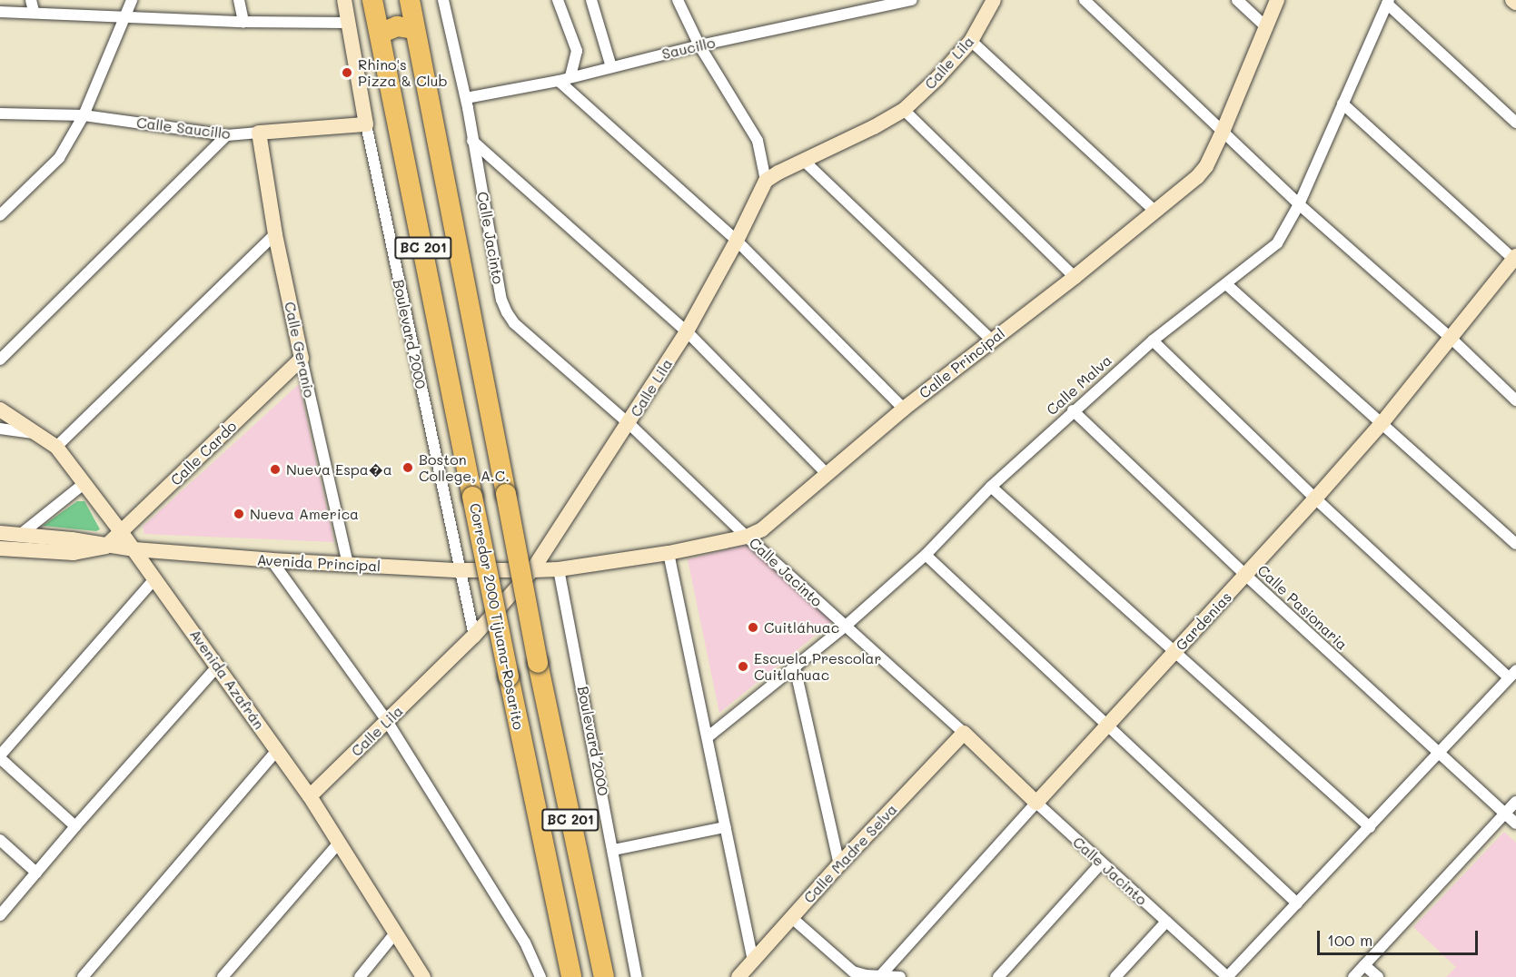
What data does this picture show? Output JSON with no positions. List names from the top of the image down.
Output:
{
  "streets": {
    "highway": ["BC 201", "Corredor 2000 Tijuana-Rosarito"],
    "street": [
      "Saucillo",
      "Calle Lila",
      "Calle Saucillo",
      "Calle Jacinto",
      "Boulevard 2000",
      "Calle Geranio",
      "Calle Principal",
      "Calle Malva",
      "Calle Cardo",
      "Avenida Principal",
      "Calle Pasionaria",
      "Gardenias",
      "Avenida Azafrán",
      "Calle Madre Selva"
    ]
  },
  "crossings": [
    ["Saucillo", "Calle Jacinto"],
    ["Calle Lila", "Calle Jacinto"],
    ["Calle Lila", "Boulevard 2000"],
    ["Calle Lila", "Calle Principal"],
    ["Calle Lila", "Avenida Principal"],
    ["Calle Lila", "Avenida Azafrán"],
    ["Calle Saucillo", "Boulevard 2000"],
    ["Calle Saucillo", "Calle Geranio"],
    ["Calle Jacinto", "Calle Principal"],
    ["Calle Jacinto", "Calle Malva"],
    ["Calle Jacinto", "Gardenias"],
    ["Calle Jacinto", "Calle Madre Selva"],
    ["Boulevard 2000", "Calle Principal"],
    ["Boulevard 2000", "Avenida Principal"],
    ["Calle Geranio", "Calle Cardo"],
    ["Calle Geranio", "Avenida Principal"],
    ["Calle Principal", "Avenida Principal"],
    ["Calle Malva", "Calle Pasionaria"],
    ["Calle Cardo", "Avenida Principal"],
    ["Calle Cardo", "Avenida Azafrán"],
    ["Avenida Principal", "Avenida Azafrán"],
    ["Calle Pasionaria", "Gardenias"]
  ],
  "places": [
    "Rhino's Pizza & Club",
    "Boston College, A.C.",
    "Nueva Espa�a",
    "Nueva America",
    "Cuitláhuac",
    "Escuela Prescolar Cuitlahuac"
  ],
  "scale_bar": "100 m"
}
